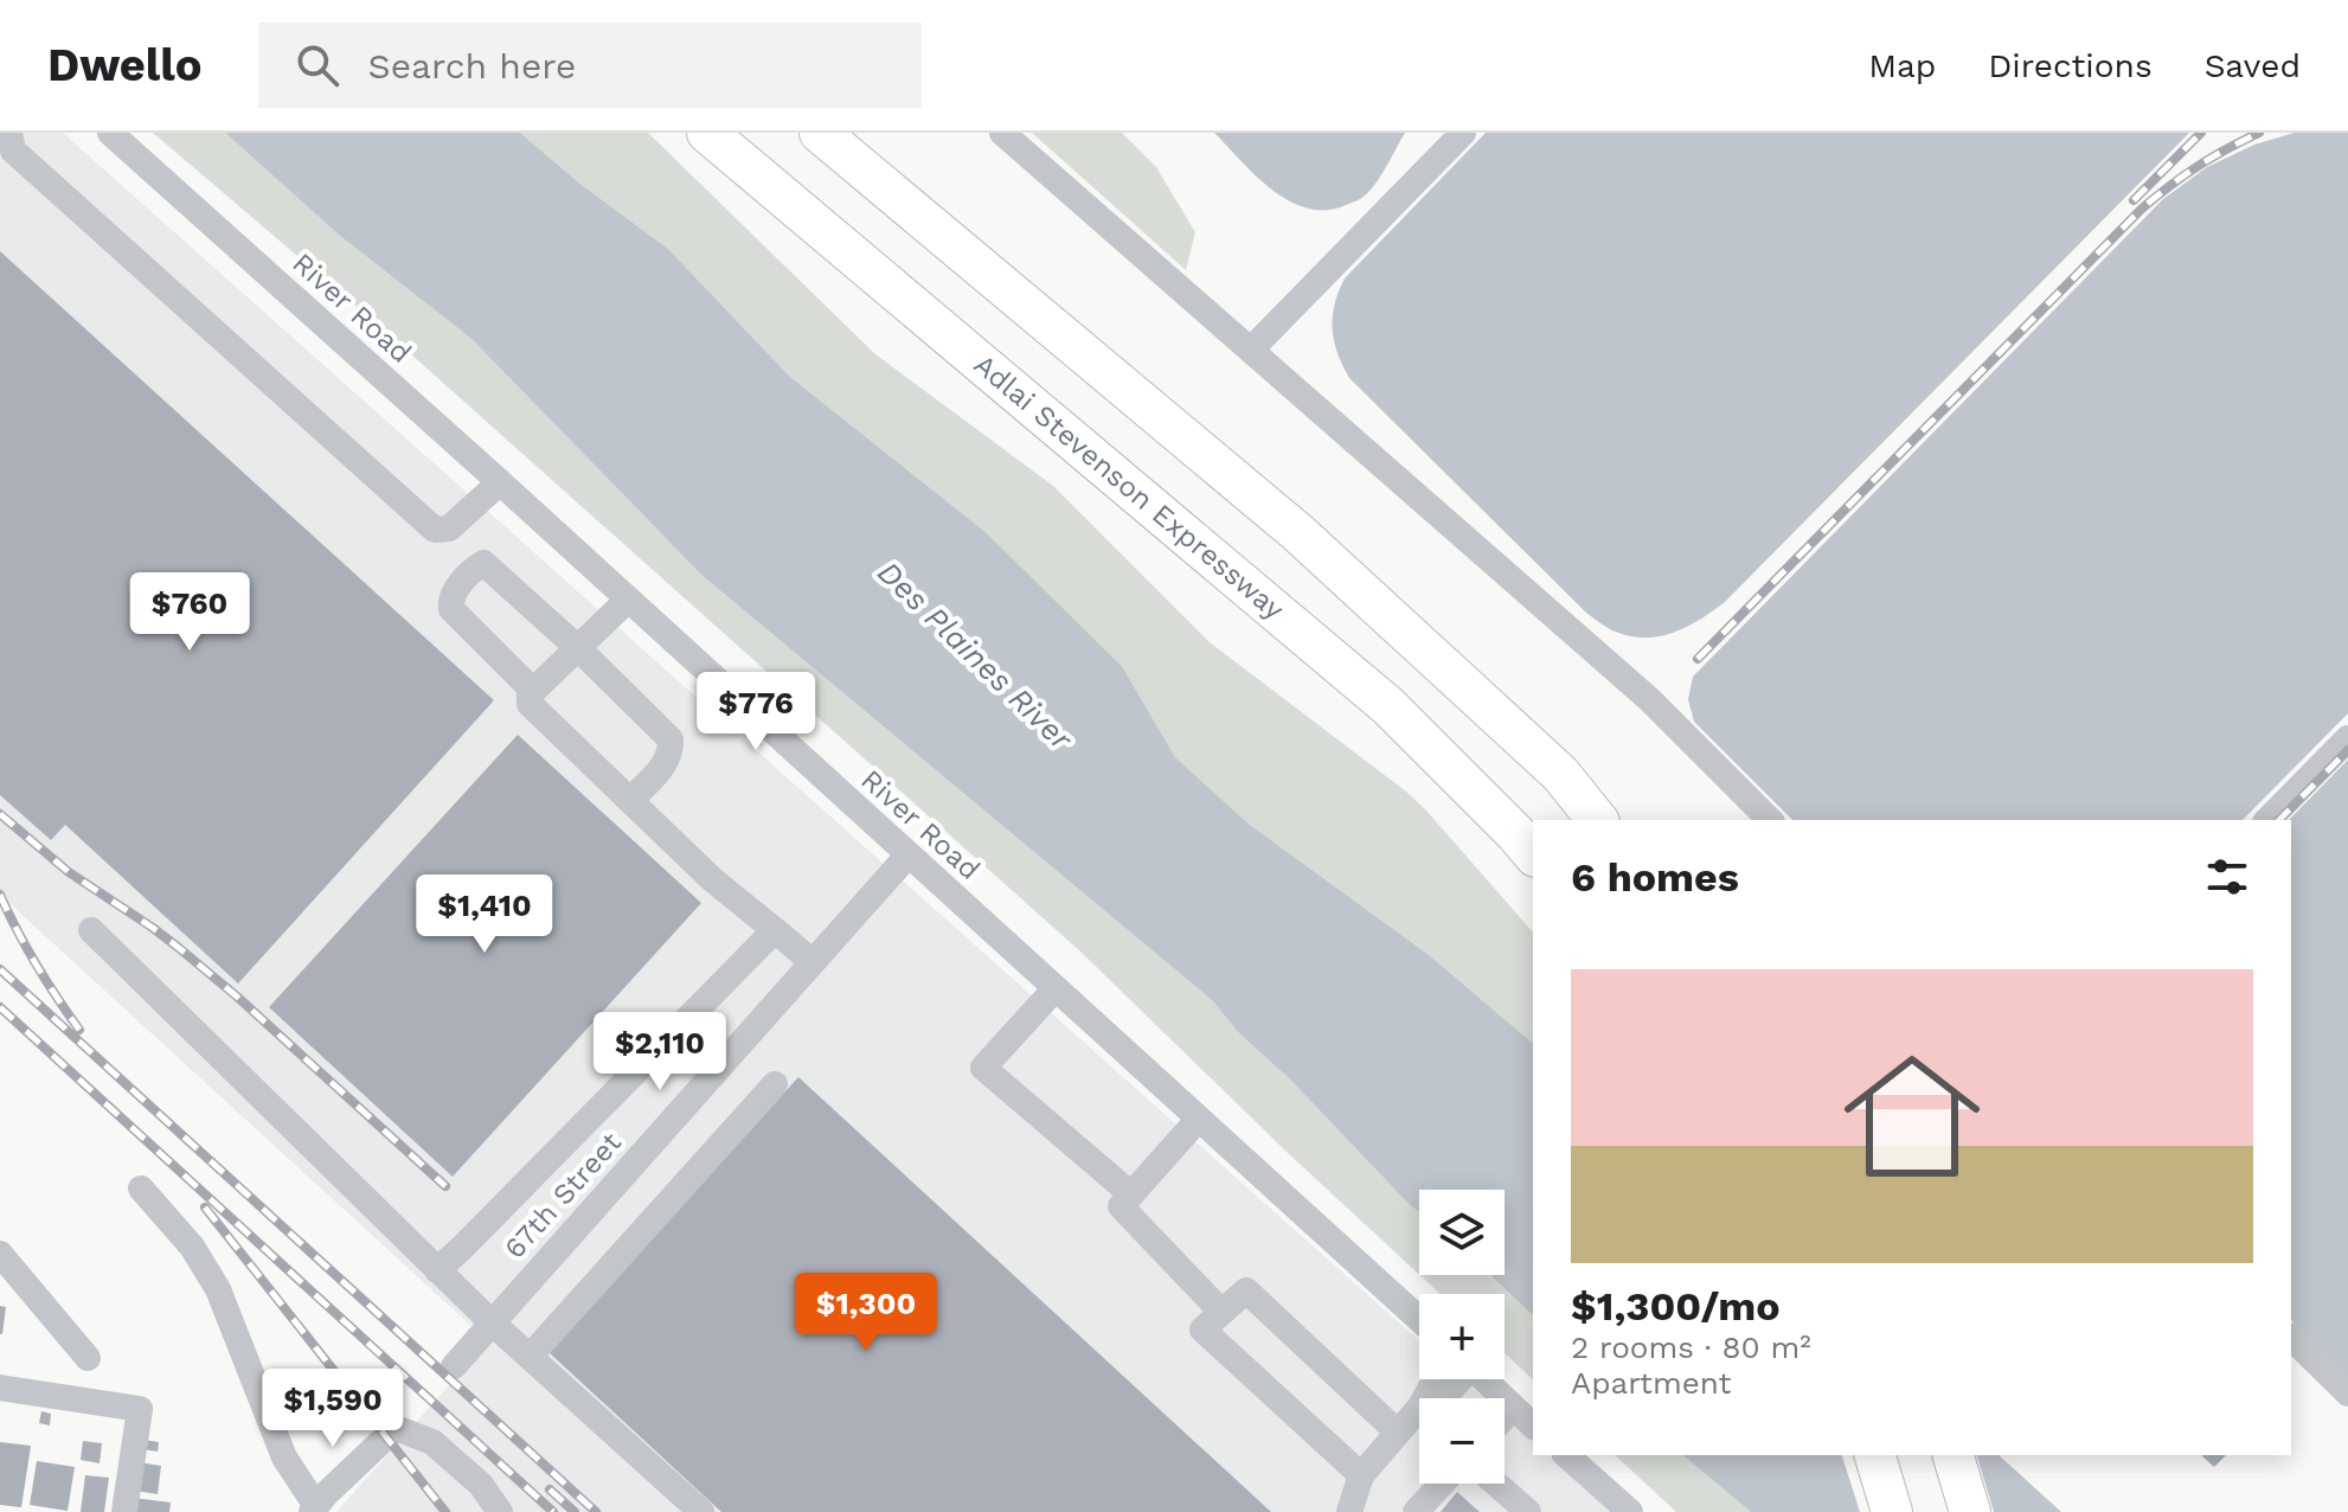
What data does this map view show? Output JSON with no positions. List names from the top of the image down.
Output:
{
  "streets": {
    "highway": ["Adlai Stevenson Expressway"],
    "street": ["River Road", "67th Street"]
  },
  "crossings": [
    ["River Road", "67th Street"]
  ],
  "water": ["Des Plaines River"],
  "page": {
    "header": "Dwello",
    "search": "Search here",
    "nav": ["Map", "Directions", "Saved"],
    "price": [
      "$760",
      "$776",
      "$1,410",
      "$2,110",
      "$1,300",
      "$1,590"
    ],
    "heading": "6 homes",
    "list": [
      {
        "name": "$1,300/mo",
        "note": "2 rooms · 80 m² · Apartment"
      }
    ],
    "map_buttons": ["+", "−"]
  }
}
